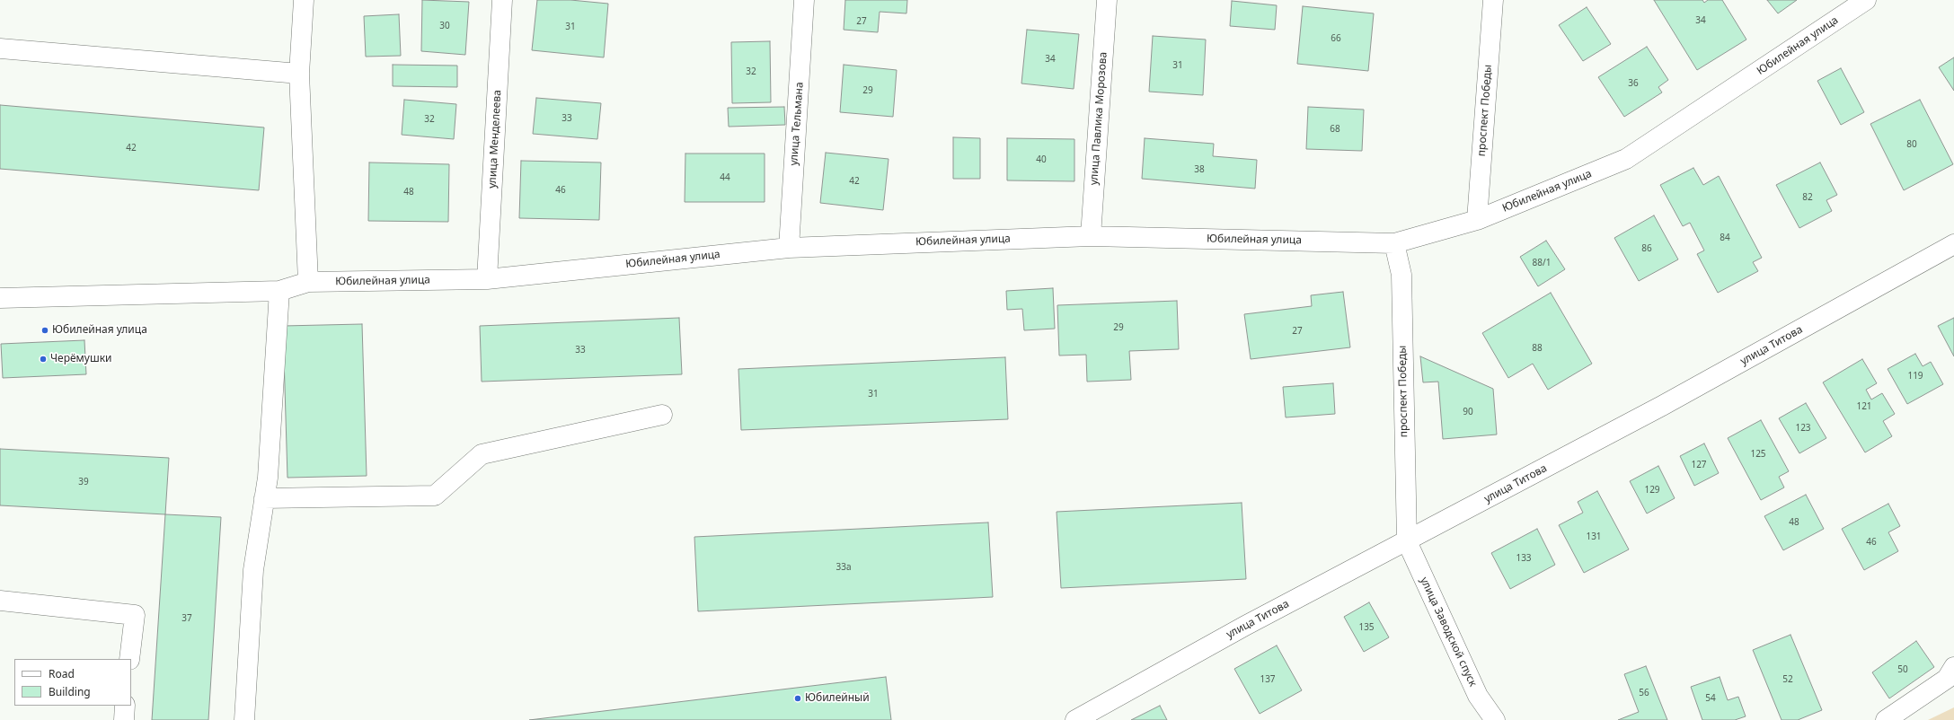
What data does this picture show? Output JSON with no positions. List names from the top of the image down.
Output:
{
  "streets": {
    "street": [
      "Юбилейная улица",
      "проспект Победы",
      "улица Павлика Морозова",
      "улица Тельмана",
      "улица Менделеева",
      "улица Титова",
      "улица Заводской спуск"
    ]
  },
  "crossings": [
    ["Юбилейная улица", "проспект Победы"],
    ["Юбилейная улица", "улица Павлика Морозова"],
    ["Юбилейная улица", "улица Тельмана"],
    ["Юбилейная улица", "улица Менделеева"],
    ["проспект Победы", "улица Титова"],
    ["проспект Победы", "улица Заводской спуск"],
    ["улица Титова", "улица Заводской спуск"]
  ],
  "places": ["Юбилейная улица", "Черёмушки", "Юбилейный"],
  "house_numbers": [
    "34",
    "27",
    "30",
    "31",
    "66",
    "34",
    "31",
    "32",
    "36",
    "29",
    "33",
    "32",
    "68",
    "80",
    "42",
    "40",
    "38",
    "44",
    "42",
    "46",
    "48",
    "82",
    "84",
    "86",
    "88/1",
    "29",
    "27",
    "88",
    "33",
    "119",
    "31",
    "121",
    "90",
    "123",
    "125",
    "127",
    "39",
    "129",
    "48",
    "131",
    "46",
    "133",
    "33а",
    "37",
    "135",
    "50",
    "137",
    "52",
    "56",
    "54"
  ],
  "legend": ["Road", "Building"]
}
